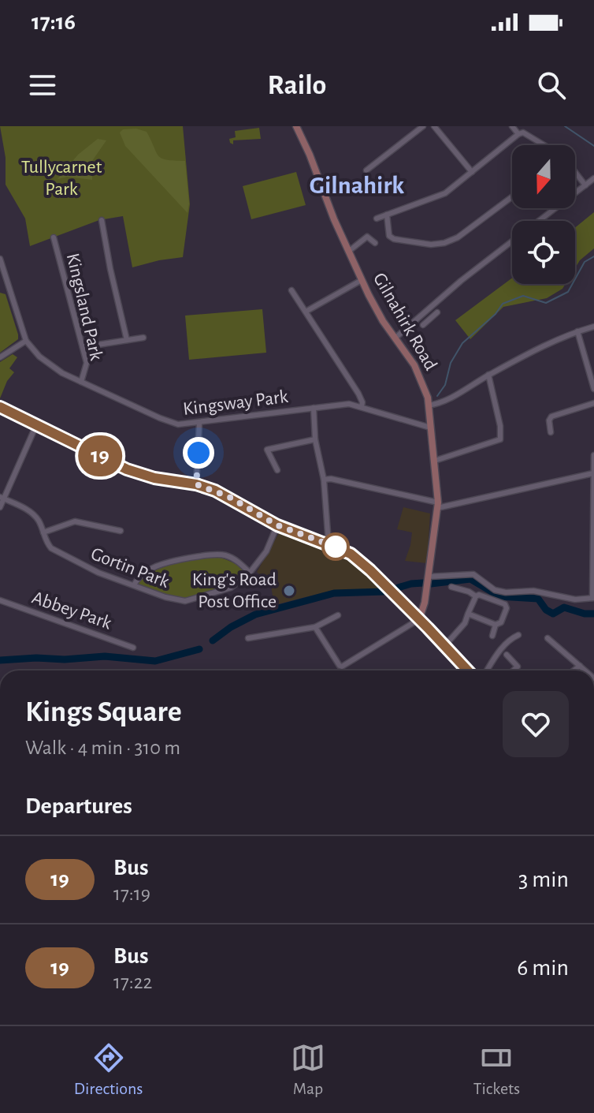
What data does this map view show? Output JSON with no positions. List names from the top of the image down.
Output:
{
  "streets": {
    "street": [
      "Kingsland Park",
      "Gilnahirk Road",
      "Kingsway Park",
      "Gortin Park",
      "Abbey Park"
    ]
  },
  "crossings": [
    ["Kingsland Park", "Kingsway Park"],
    ["Gilnahirk Road", "Kingsway Park"]
  ],
  "districts": ["Gilnahirk"],
  "parks": ["Tullycarnet Park"],
  "places": ["King's Road Post Office"],
  "lines": ["bus line 19"],
  "north": "bottom",
  "page": {
    "status": "17:16",
    "header": "Railo",
    "on_map": "19",
    "heading": [
      ["Kings Square", "Walk · 4 min · 310 m"],
      "Departures"
    ],
    "list": [
      {
        "mark": "19",
        "name": "Bus",
        "note": "17:19",
        "value": "3 min"
      },
      {
        "mark": "19",
        "name": "Bus",
        "note": "17:22",
        "value": "6 min"
      }
    ],
    "tabs": ["Directions", "Map", "Tickets"]
  }
}
